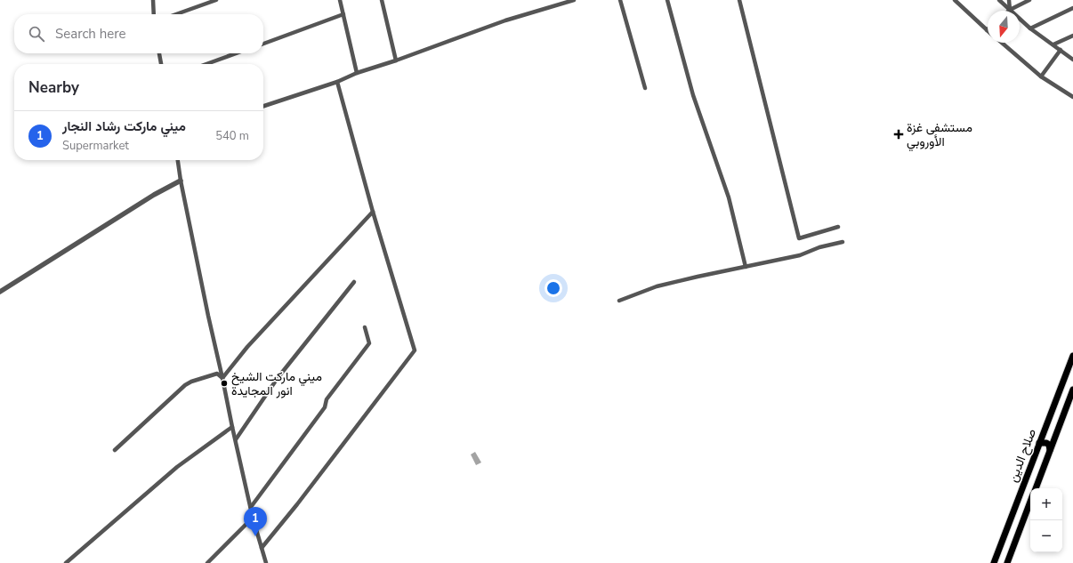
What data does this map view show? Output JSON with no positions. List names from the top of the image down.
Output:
{
  "streets": {
    "highway": ["صلاح الدين"]
  },
  "places": {
    "health": ["مستشفى غزة الأوروبي"],
    "other": ["ميني ماركت الشيخ انور المجايدة"]
  },
  "north": "bottom",
  "page": {
    "search": "Search here",
    "heading": "Nearby",
    "list": [
      {
        "mark": "1",
        "name": "ميني ماركت رشاد النجار",
        "note": "Supermarket",
        "value": "540 m"
      }
    ],
    "map_buttons": ["+", "−"],
    "pins": "1"
  }
}
